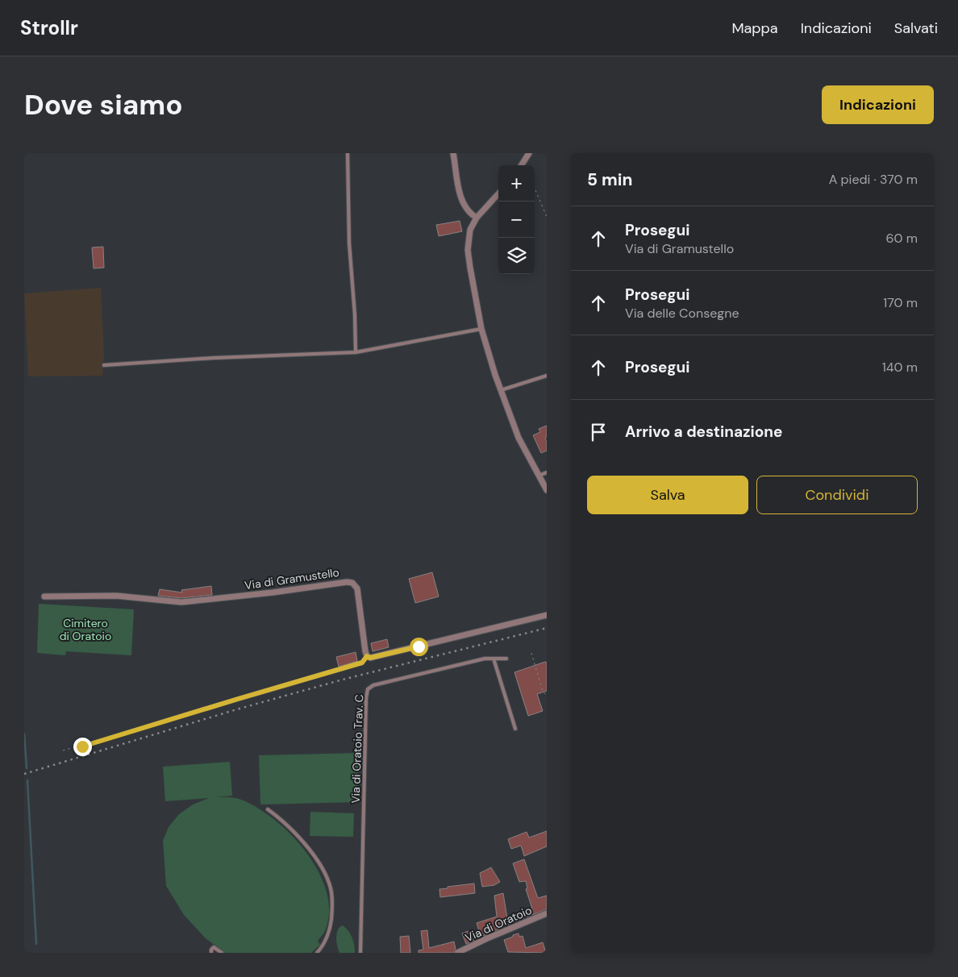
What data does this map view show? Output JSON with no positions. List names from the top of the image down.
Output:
{
  "streets": {
    "street": ["Via di Gramustello", "Via di Oratoio"],
    "lane": ["Via di Oratoio Trav. C"]
  },
  "parks": ["Cimitero di Oratoio"],
  "page": {
    "header": "Strollr",
    "nav": ["Mappa", "Indicazioni", "Salvati"],
    "buttons": [
      "Indicazioni",
      ["Salva", "Condividi"]
    ],
    "title": "Dove siamo",
    "heading": ["5 min", "A piedi · 370 m"],
    "map_buttons": ["+", "−"],
    "list": [
      ["Prosegui", "Via di Gramustello", "60 m"],
      ["Prosegui", "Via delle Consegne", "170 m"],
      ["Prosegui", "140 m"],
      "Arrivo a destinazione"
    ]
  }
}
